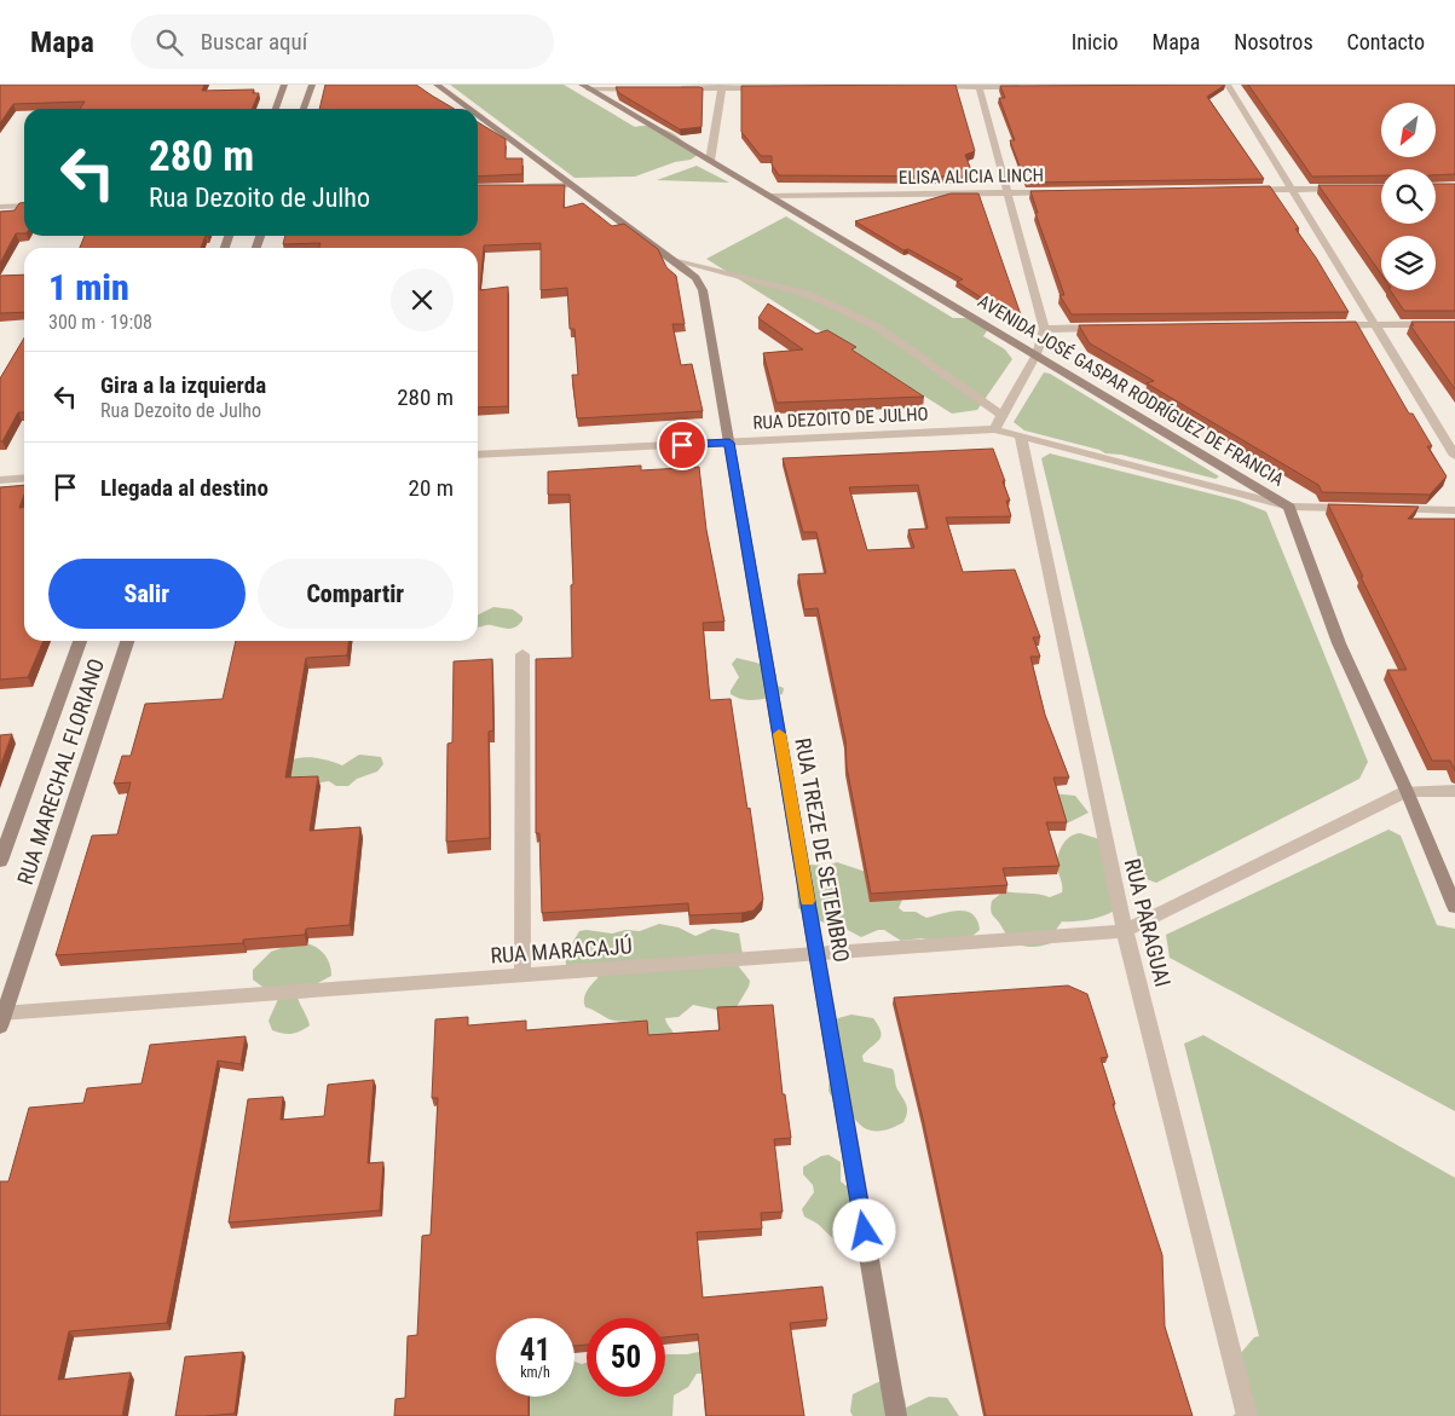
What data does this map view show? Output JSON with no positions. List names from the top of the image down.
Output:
{
  "streets": {
    "main road": ["AVENIDA JOSÉ GASPAR RODRÍGUEZ DE FRANCIA", "RUA MARECHAL FLORIANO", "RUA TREZE DE SETEMBRO"],
    "street": [
      "ELISA ALICIA LINCH",
      "RUA DEZOITO DE JULHO",
      "RUA PARAGUAI",
      "RUA MARACAJÚ"
    ]
  },
  "crossings": [
    ["ELISA ALICIA LINCH", "AVENIDA JOSÉ GASPAR RODRÍGUEZ DE FRANCIA"],
    ["RUA DEZOITO DE JULHO", "RUA TREZE DE SETEMBRO"],
    ["RUA MARECHAL FLORIANO", "RUA MARACAJÚ"],
    ["RUA TREZE DE SETEMBRO", "RUA MARACAJÚ"],
    ["RUA PARAGUAI", "RUA MARACAJÚ"]
  ],
  "north": "bottom left",
  "page": {
    "header": "Mapa",
    "search": "Buscar aquí",
    "nav": [
      "Inicio",
      "Mapa",
      "Nosotros",
      "Contacto"
    ],
    "turn": ["280 m", "Rua Dezoito de Julho"],
    "heading": ["1 min", "300 m · 19:08"],
    "list": [
      {
        "name": "Gira a la izquierda",
        "note": "Rua Dezoito de Julho",
        "value": "280 m"
      },
      {
        "name": "Llegada al destino",
        "value": "20 m"
      }
    ],
    "buttons": ["Salir", "Compartir"],
    "speed": "41 km/h",
    "limit": "50"
  }
}
